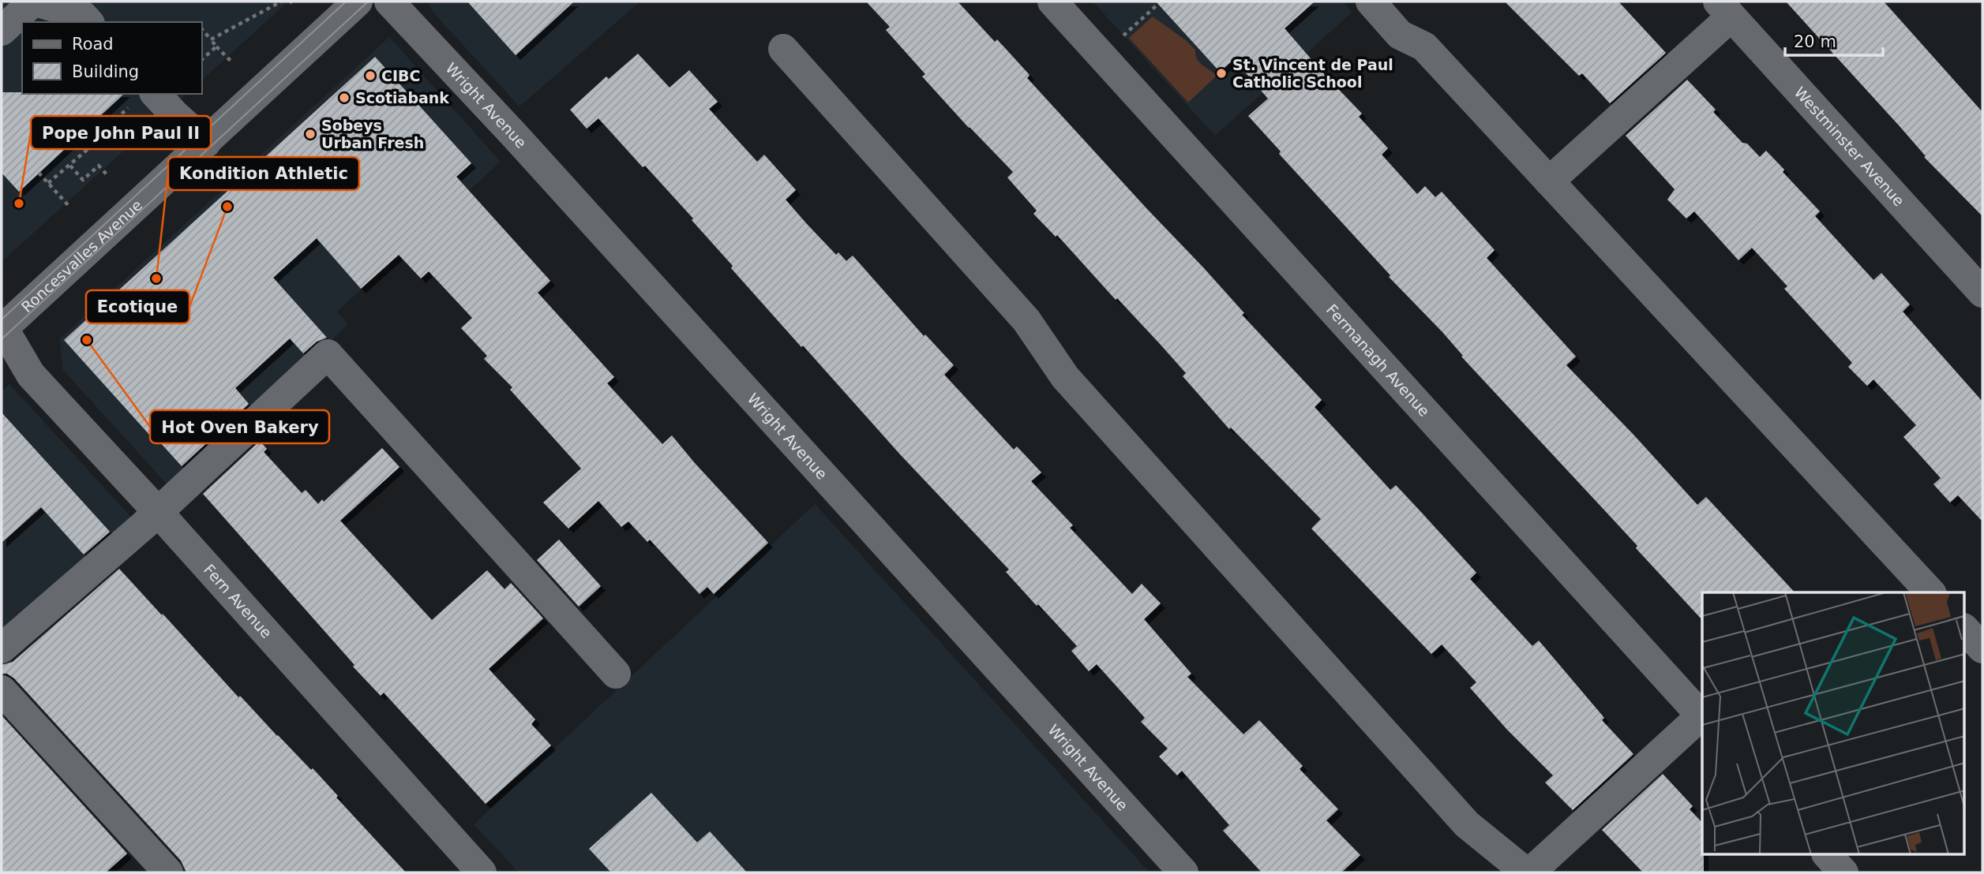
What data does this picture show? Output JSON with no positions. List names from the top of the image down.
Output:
{
  "streets": {
    "street": [
      "Wright Avenue",
      "Westminster Avenue",
      "Roncesvalles Avenue",
      "Fermanagh Avenue",
      "Fern Avenue"
    ]
  },
  "crossings": [
    ["Roncesvalles Avenue", "Fern Avenue"]
  ],
  "places": [
    "St. Vincent de Paul Catholic School",
    "CIBC",
    "Scotiabank",
    "Sobeys Urban Fresh",
    "Pope John Paul II",
    "Ecotique",
    "Kondition Athletic",
    "Hot Oven Bakery"
  ],
  "legend": ["Road", "Building"],
  "scale_bar": "20 m"
}
